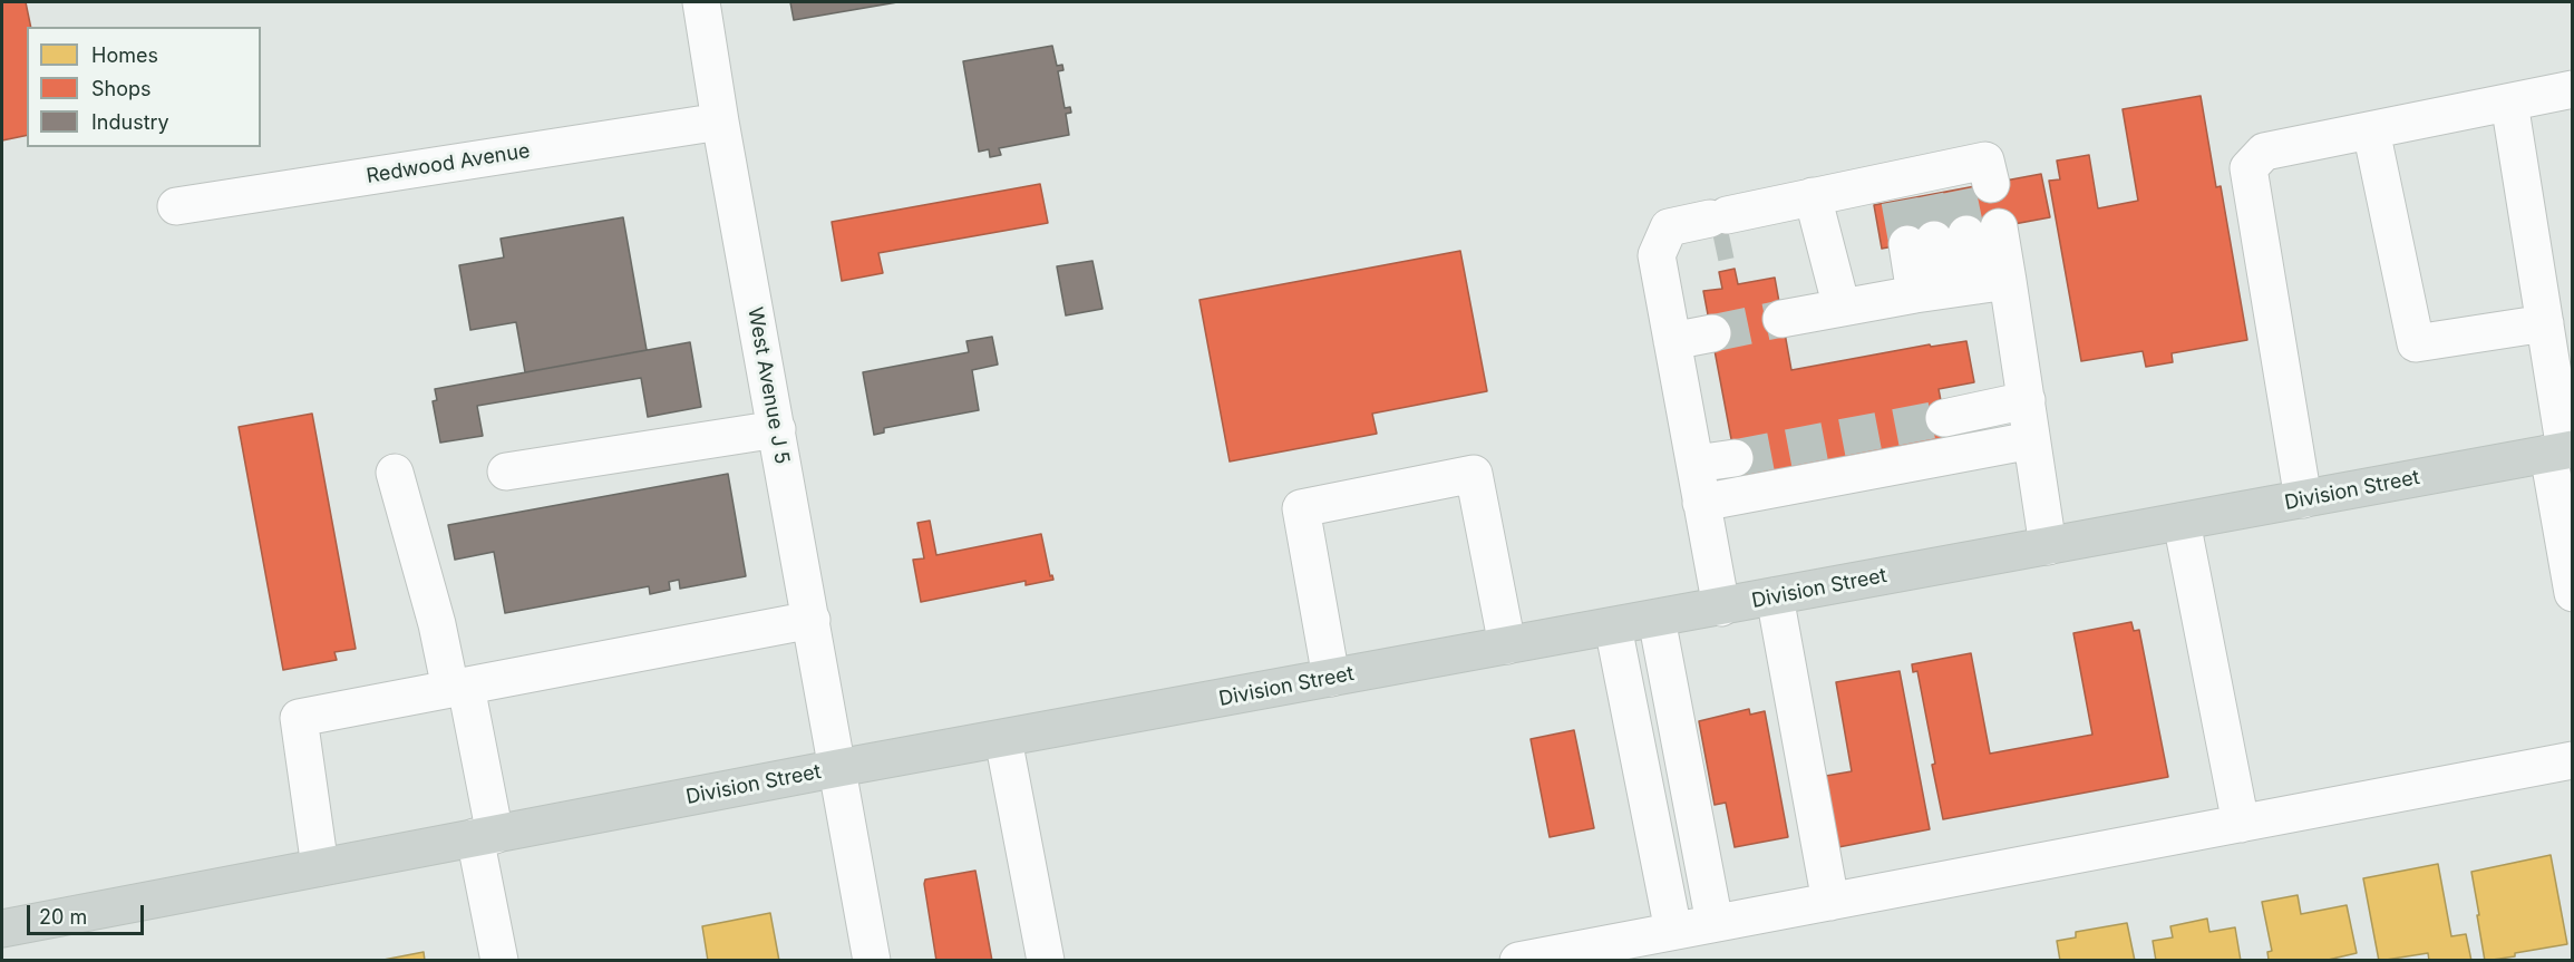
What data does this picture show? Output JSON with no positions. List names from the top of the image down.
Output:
{
  "streets": {
    "main road": ["Division Street"],
    "street": ["Redwood Avenue", "West Avenue J 5"]
  },
  "crossings": [
    ["Redwood Avenue", "West Avenue J 5"],
    ["West Avenue J 5", "Division Street"]
  ],
  "legend": ["Homes", "Shops", "Industry"],
  "scale_bar": "20 m"
}
